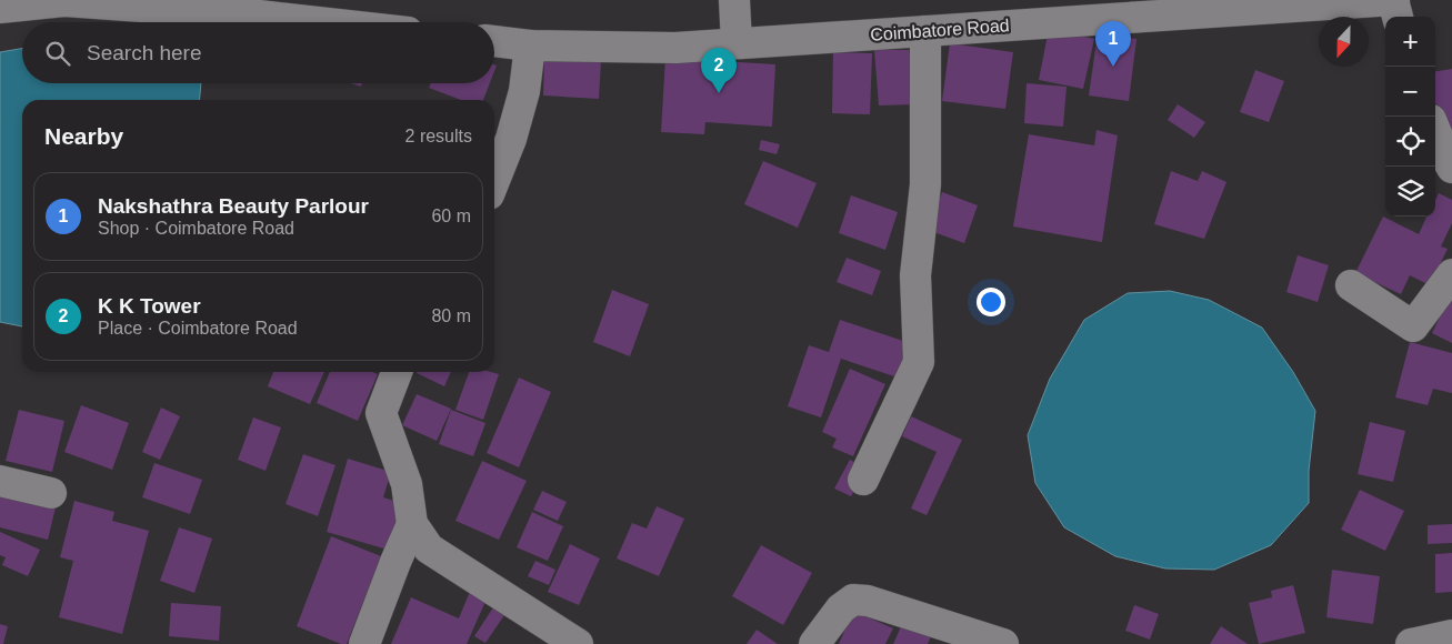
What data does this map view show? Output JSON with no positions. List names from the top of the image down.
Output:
{
  "streets": {
    "street": ["Coimbatore Road"]
  },
  "north": "bottom",
  "page": {
    "map_buttons": ["+", "−"],
    "pins": ["1", "2"],
    "search": "Search here",
    "heading": ["Nearby", "2 results"],
    "list": [
      {
        "mark": "1",
        "name": "Nakshathra Beauty Parlour",
        "note": "Shop · Coimbatore Road",
        "value": "60 m"
      },
      {
        "mark": "2",
        "name": "K K Tower",
        "note": "Place · Coimbatore Road",
        "value": "80 m"
      }
    ]
  }
}
